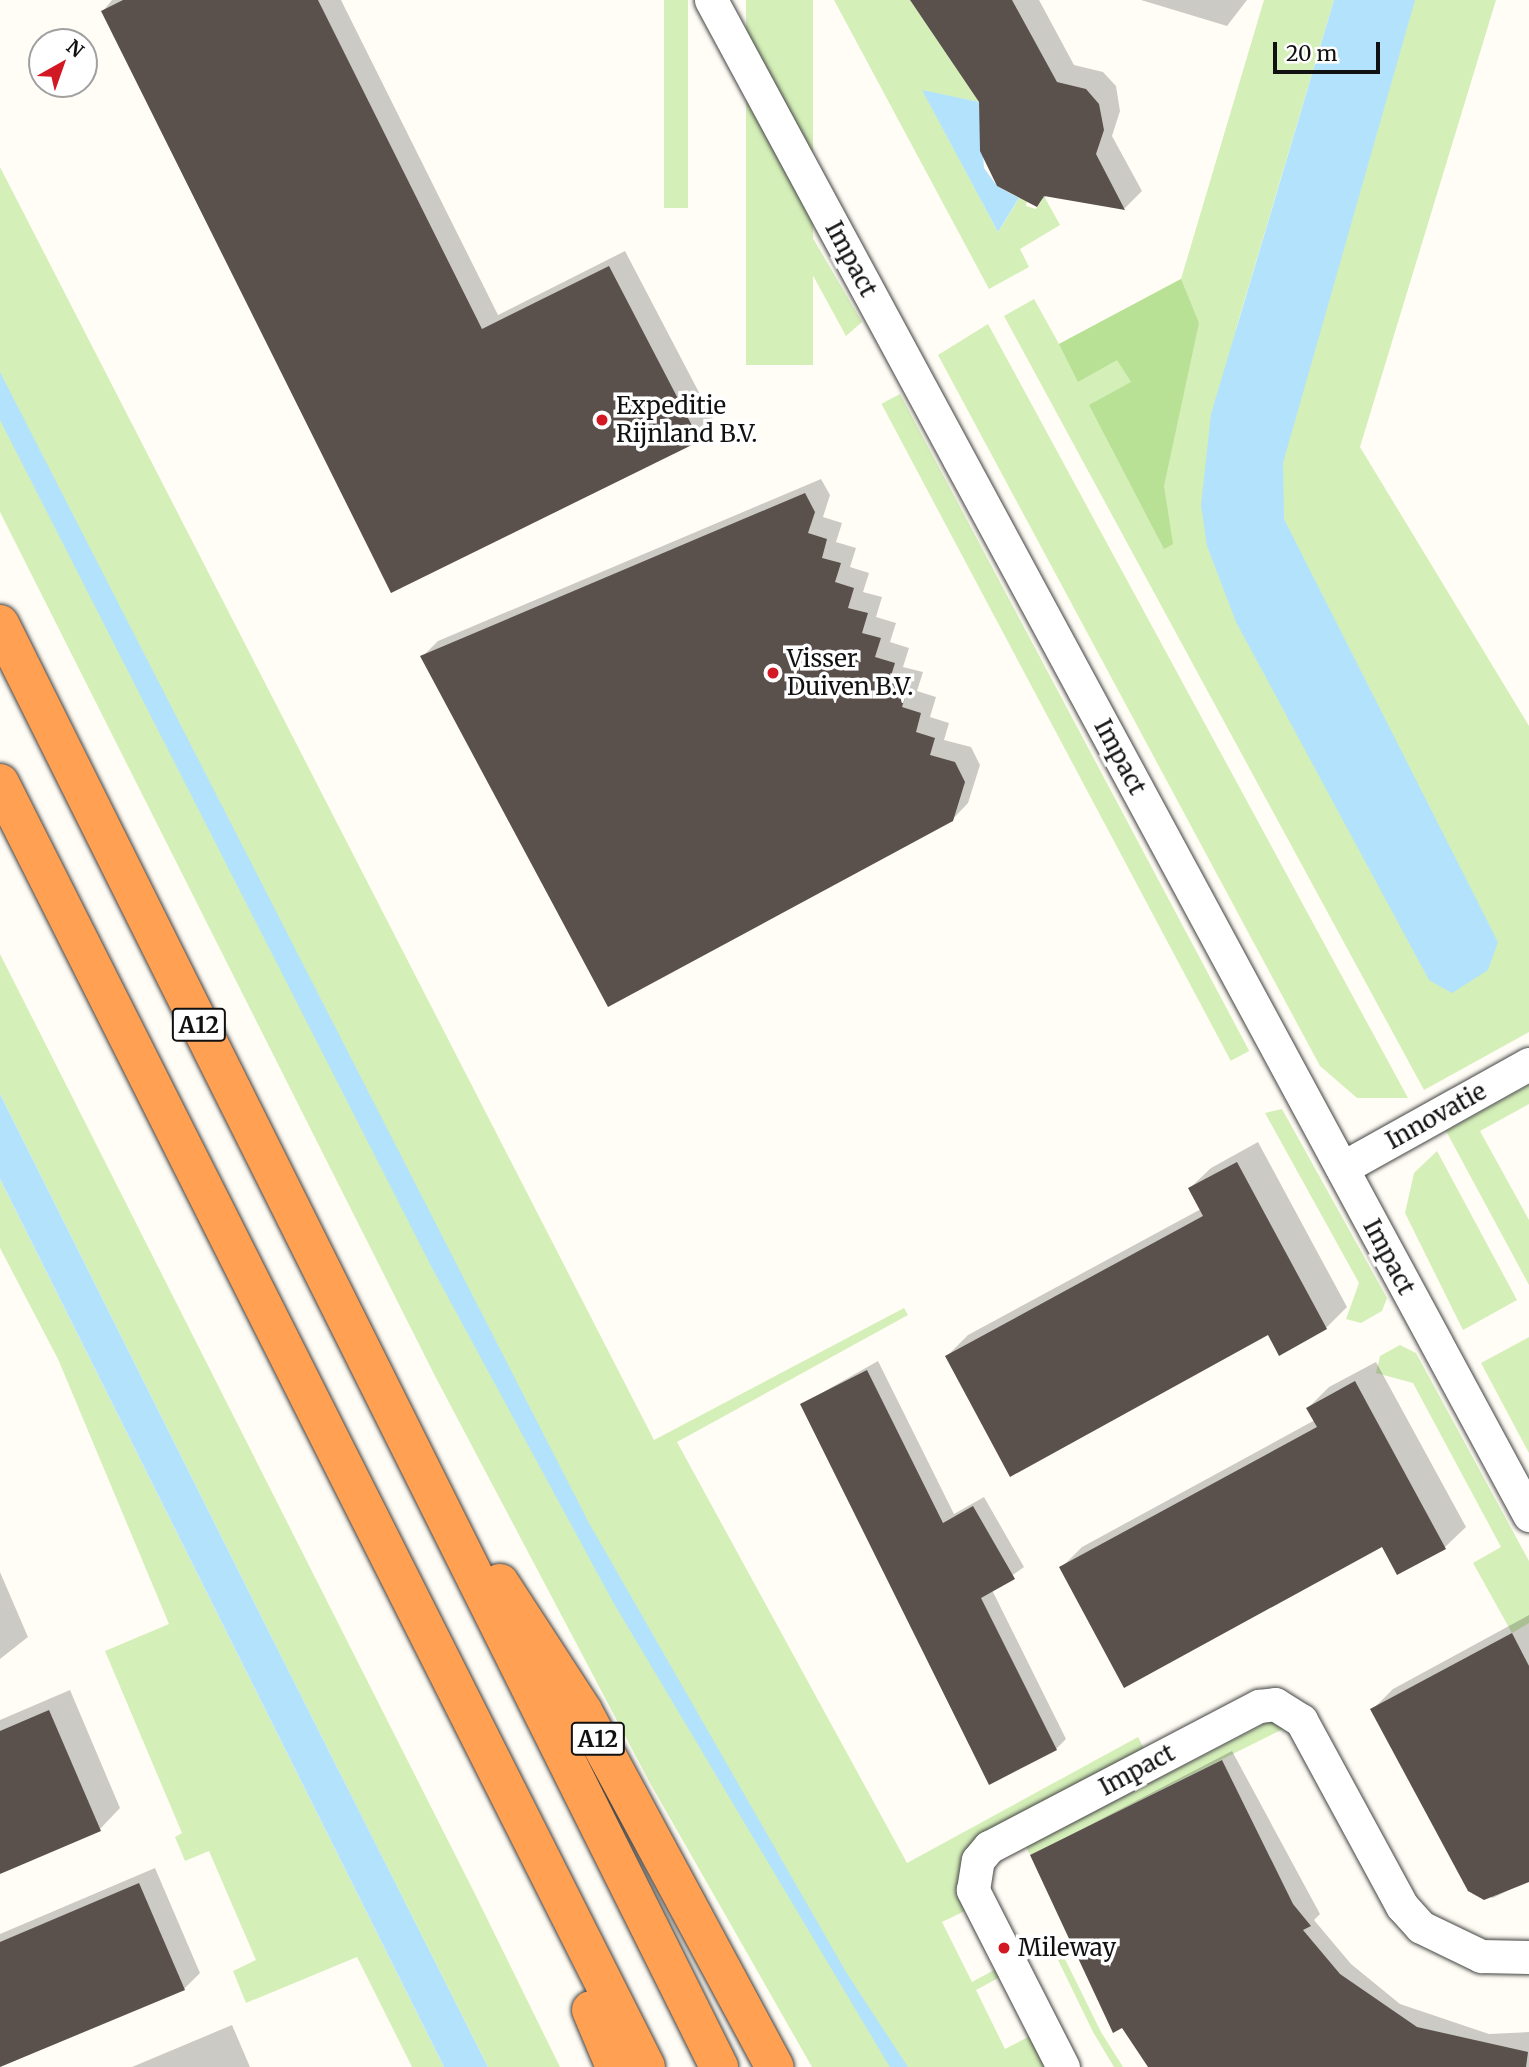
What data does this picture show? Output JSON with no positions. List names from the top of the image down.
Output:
{
  "streets": {
    "highway": ["A12"],
    "street": ["Impact", "Innovatie"]
  },
  "crossings": [
    ["Impact", "Innovatie"]
  ],
  "places": ["Expeditie Rijnland B.V.", "Visser Duiven B.V.", "Mileway"],
  "scale_bar": "20 m",
  "north": "top right"
}
